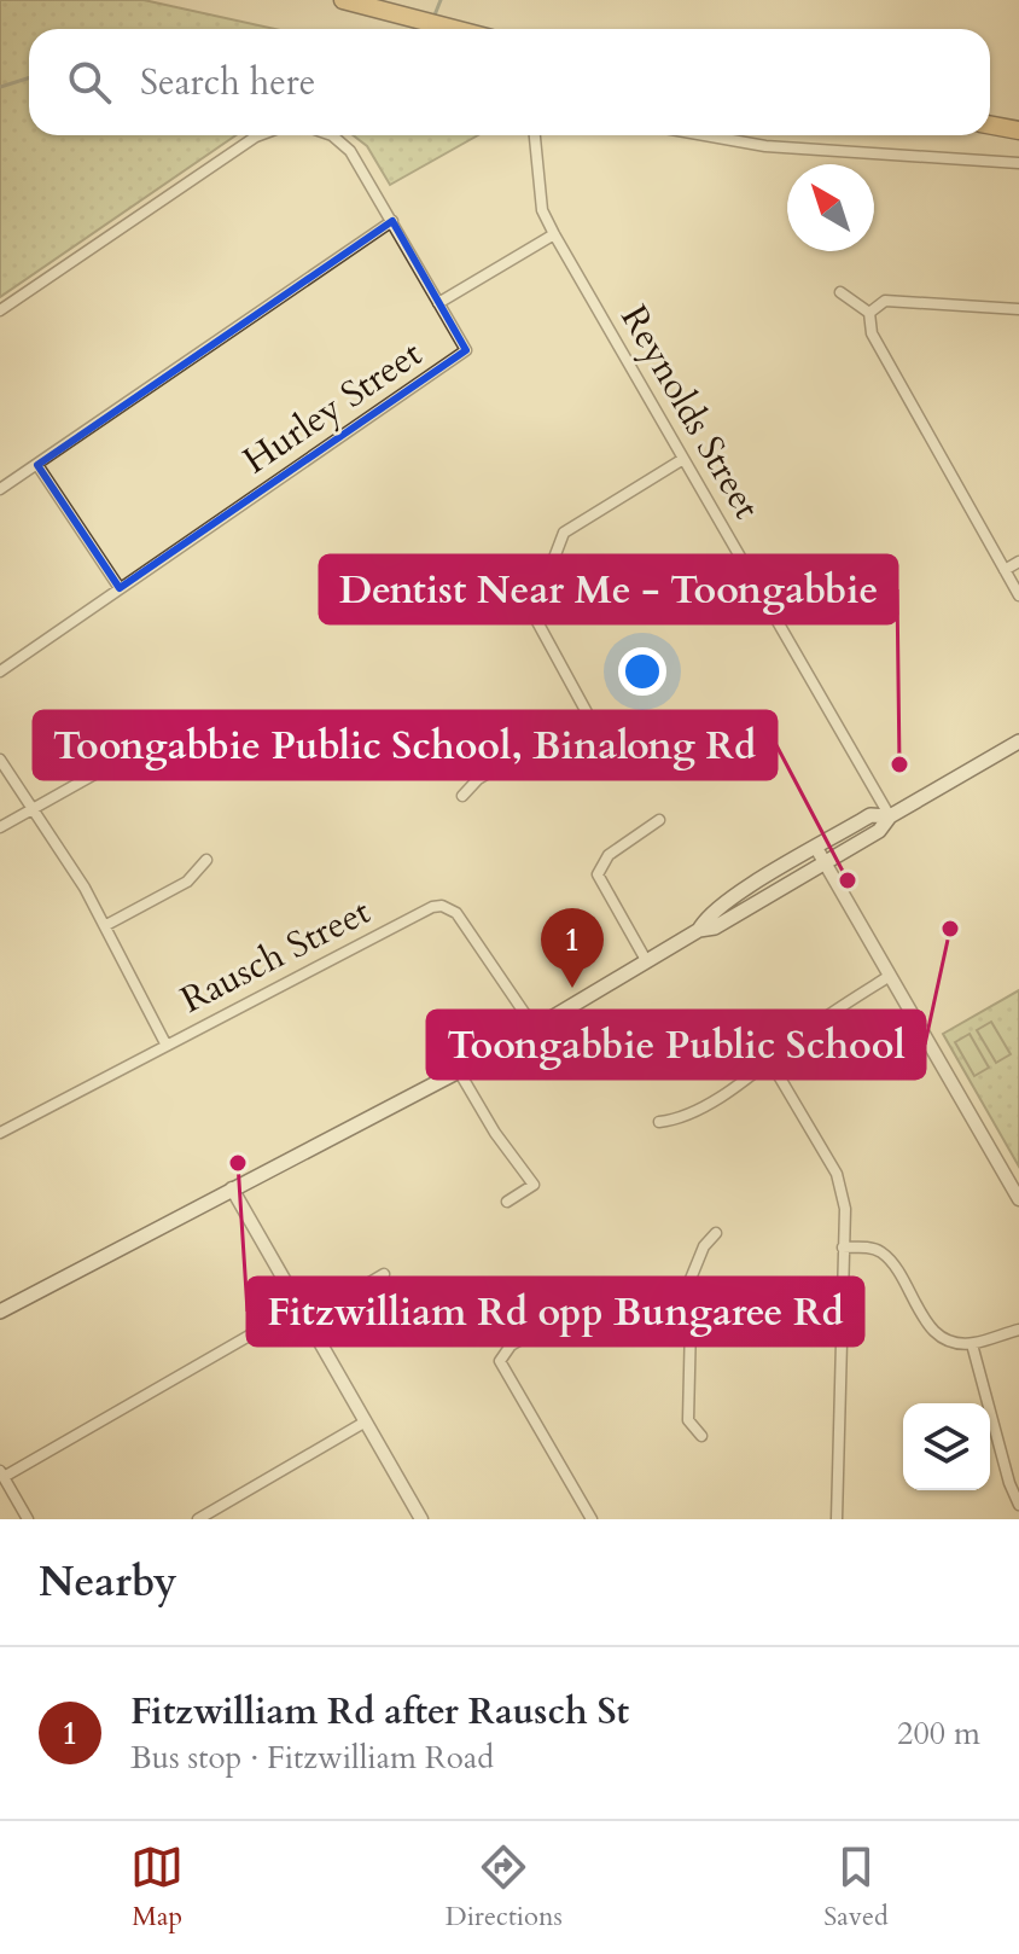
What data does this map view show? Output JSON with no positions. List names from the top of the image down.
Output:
{
  "streets": {
    "street": ["Hurley Street", "Reynolds Street", "Rausch Street"]
  },
  "places": [
    "Dentist Near Me - Toongabbie",
    "Toongabbie Public School, Binalong Rd",
    "Toongabbie Public School",
    "Fitzwilliam Rd opp Bungaree Rd"
  ],
  "north": "top left",
  "page": {
    "search": "Search here",
    "pins": "1",
    "heading": "Nearby",
    "list": [
      {
        "mark": "1",
        "name": "Fitzwilliam Rd after Rausch St",
        "note": "Bus stop · Fitzwilliam Road",
        "value": "200 m"
      }
    ],
    "nav": ["Map", "Directions", "Saved"]
  }
}
